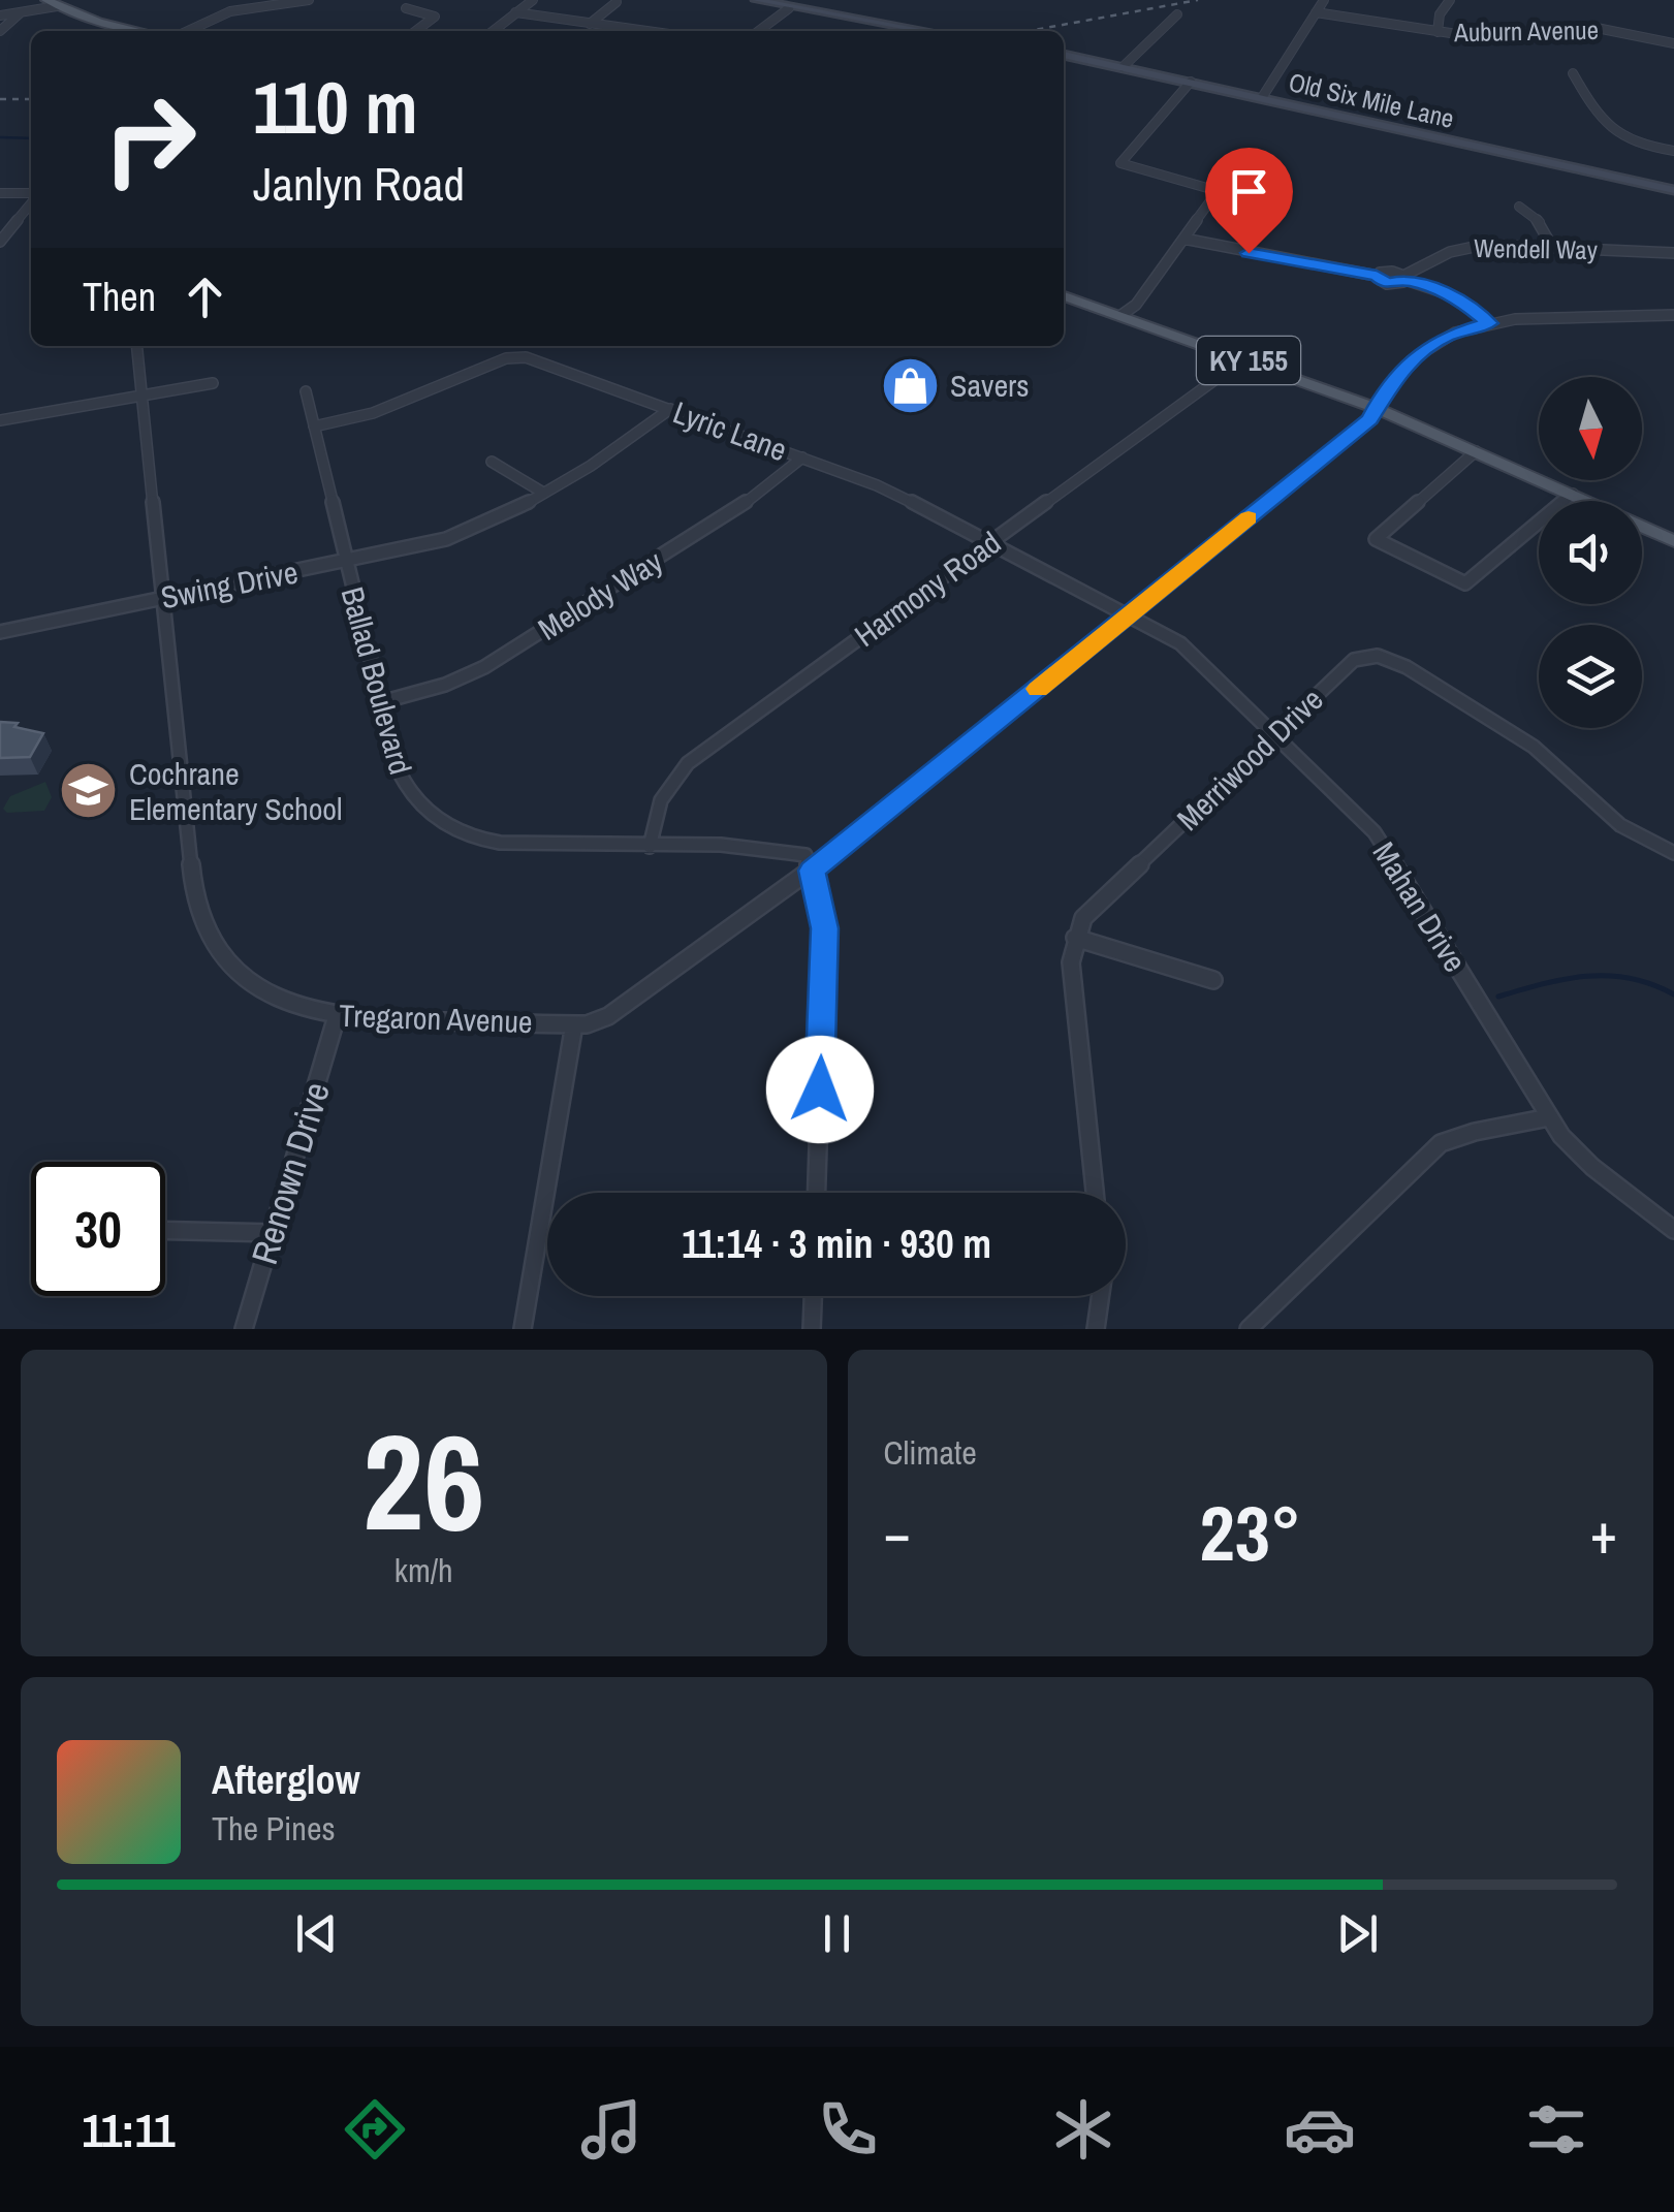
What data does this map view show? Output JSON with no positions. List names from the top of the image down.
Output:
{
  "streets": {
    "main road": ["KY 155"],
    "street": [
      "Auburn Avenue",
      "Old Six Mile Lane",
      "Wendell Way",
      "Lyric Lane",
      "Swing Drive",
      "Harmony Road",
      "Melody Way",
      "Ballad Boulevard",
      "Merriwood Drive",
      "Mahan Drive",
      "Tregaron Avenue",
      "Renown Drive"
    ]
  },
  "crossings": [
    ["Wendell Way", "Tregaron Avenue"],
    ["KY 155", "Harmony Road"],
    ["KY 155", "Tregaron Avenue"],
    ["Lyric Lane", "Swing Drive"],
    ["Lyric Lane", "Harmony Road"],
    ["Lyric Lane", "Melody Way"],
    ["Lyric Lane", "Ballad Boulevard"],
    ["Lyric Lane", "Mahan Drive"],
    ["Lyric Lane", "Tregaron Avenue"],
    ["Swing Drive", "Ballad Boulevard"],
    ["Swing Drive", "Tregaron Avenue"],
    ["Harmony Road", "Ballad Boulevard"],
    ["Melody Way", "Ballad Boulevard"],
    ["Ballad Boulevard", "Tregaron Avenue"],
    ["Merriwood Drive", "Mahan Drive"],
    ["Mahan Drive", "Tregaron Avenue"],
    ["Tregaron Avenue", "Renown Drive"]
  ],
  "places": {
    "shop": ["Savers"],
    "school or university": ["Cochrane Elementary School"]
  },
  "north": "bottom",
  "page": {
    "turn": ["110 m", "Janlyn Road"],
    "then": "Then",
    "limit": "30",
    "trip": "11:14 · 3 min · 930 m",
    "tile": [
      ["26", "km/h"],
      "Climate"
    ],
    "heat": ["−", "23°", "+"],
    "song": ["Afterglow", "The Pines"],
    "tabs": "11:11"
  }
}
